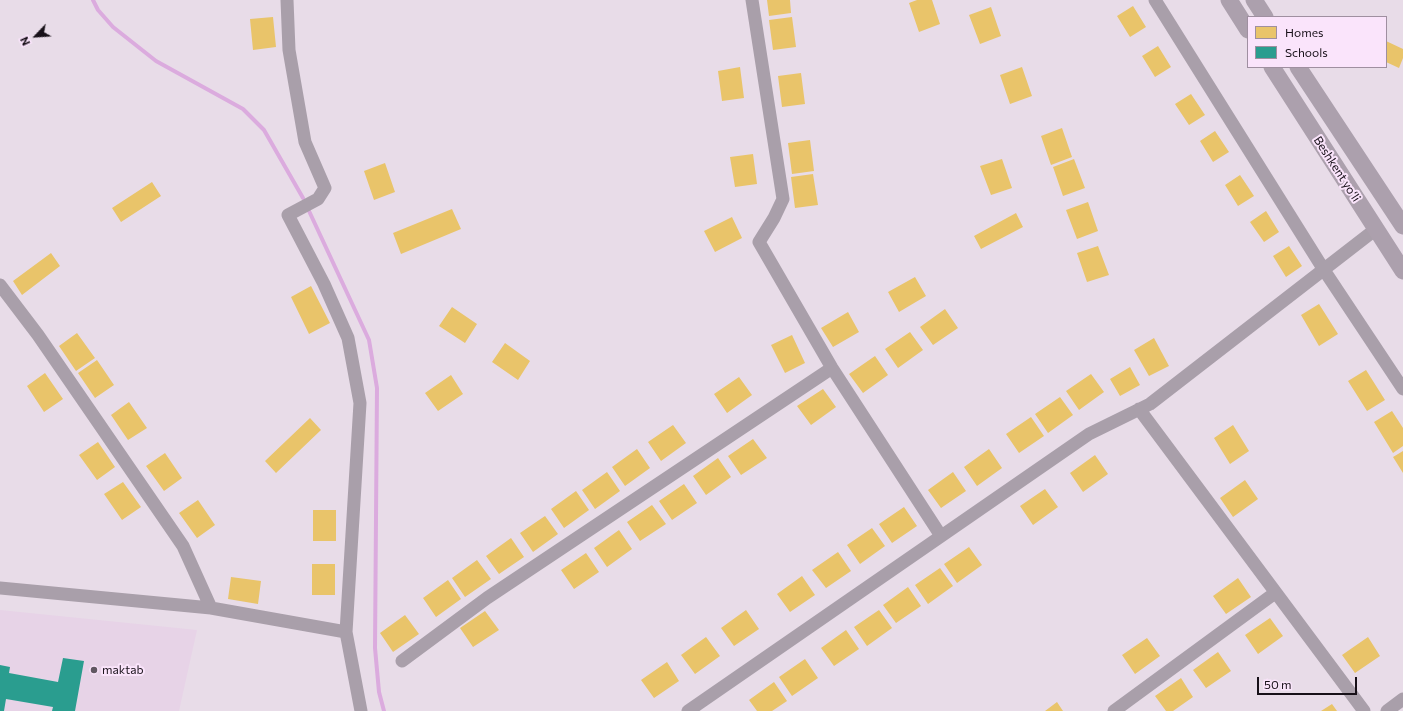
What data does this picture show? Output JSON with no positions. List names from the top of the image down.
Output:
{
  "streets": {
    "main road": ["Beshkent yoʻli"]
  },
  "places": ["maktab"],
  "legend": ["Homes", "Schools"],
  "scale_bar": "50 m",
  "north": "bottom left"
}
